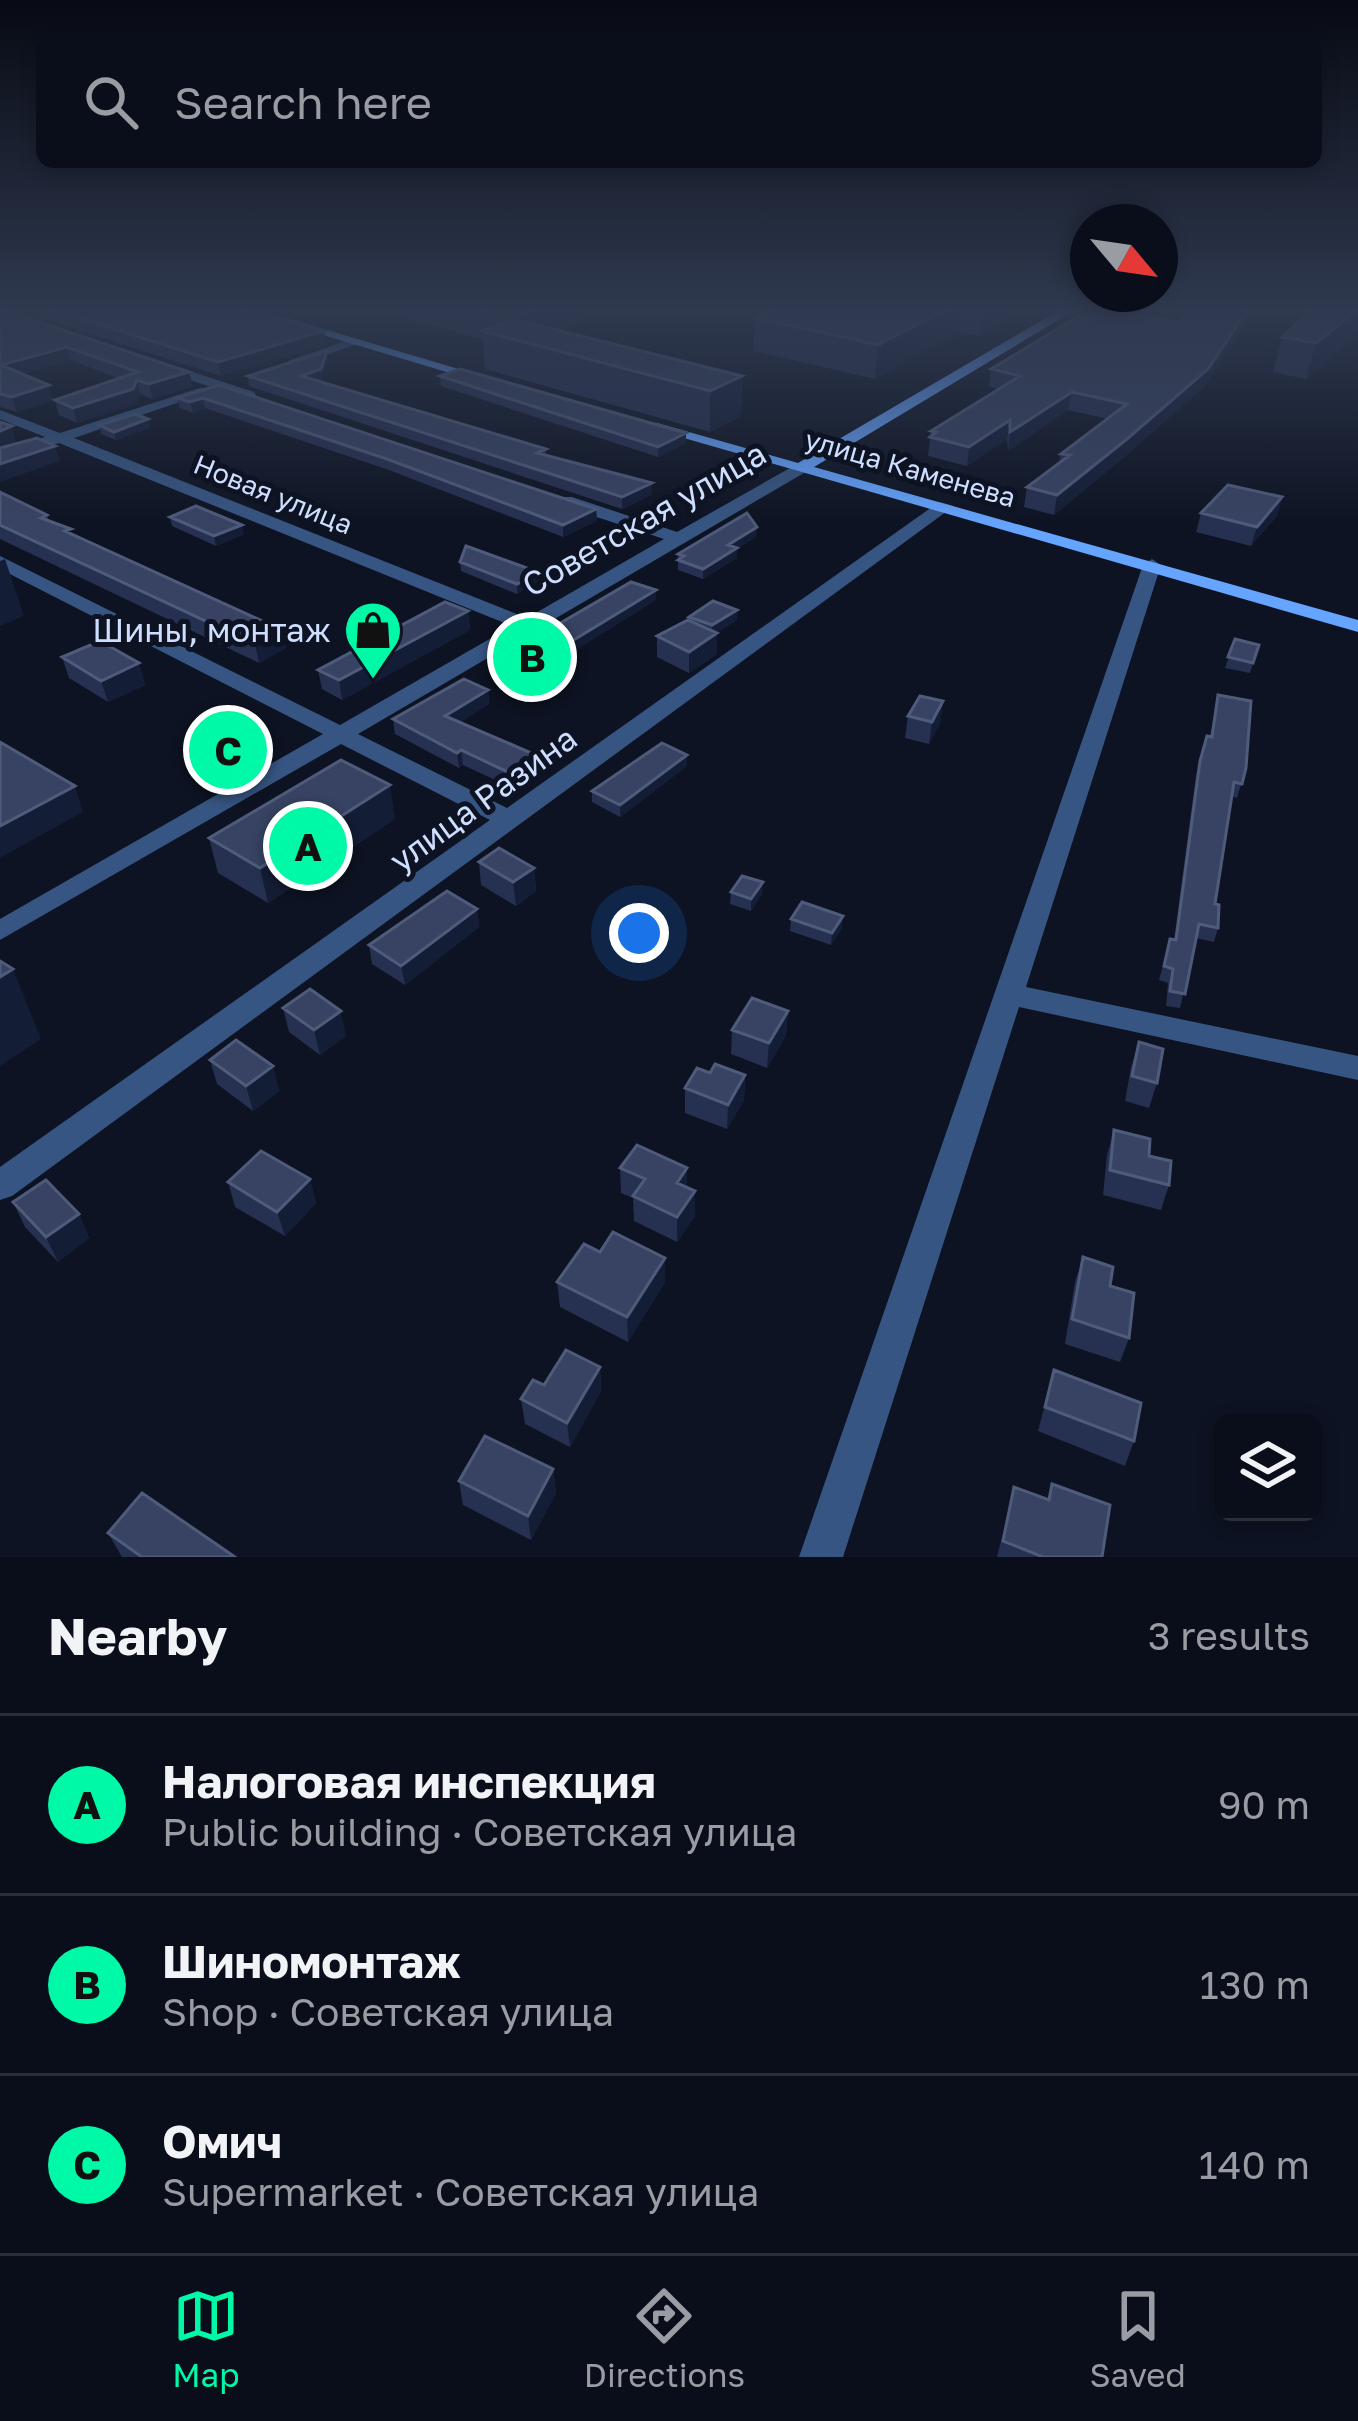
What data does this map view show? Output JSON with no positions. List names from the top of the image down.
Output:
{
  "streets": {
    "main road": ["улица Каменева", "Советская улица"],
    "street": ["Новая улица", "улица Разина"]
  },
  "crossings": [
    ["улица Каменева", "Советская улица"],
    ["улица Каменева", "улица Разина"],
    ["Новая улица", "Советская улица"]
  ],
  "places": {
    "shop": ["Шины, монтаж"]
  },
  "north": "bottom right",
  "page": {
    "search": "Search here",
    "pins": ["B", "C", "A"],
    "heading": ["Nearby", "3 results"],
    "list": [
      {
        "mark": "A",
        "name": "Налоговая инспекция",
        "note": "Public building · Советская улица",
        "value": "90 m"
      },
      {
        "mark": "B",
        "name": "Шиномонтаж",
        "note": "Shop · Советская улица",
        "value": "130 m"
      },
      {
        "mark": "C",
        "name": "Омич",
        "note": "Supermarket · Советская улица",
        "value": "140 m"
      }
    ],
    "nav": ["Map", "Directions", "Saved"]
  }
}
